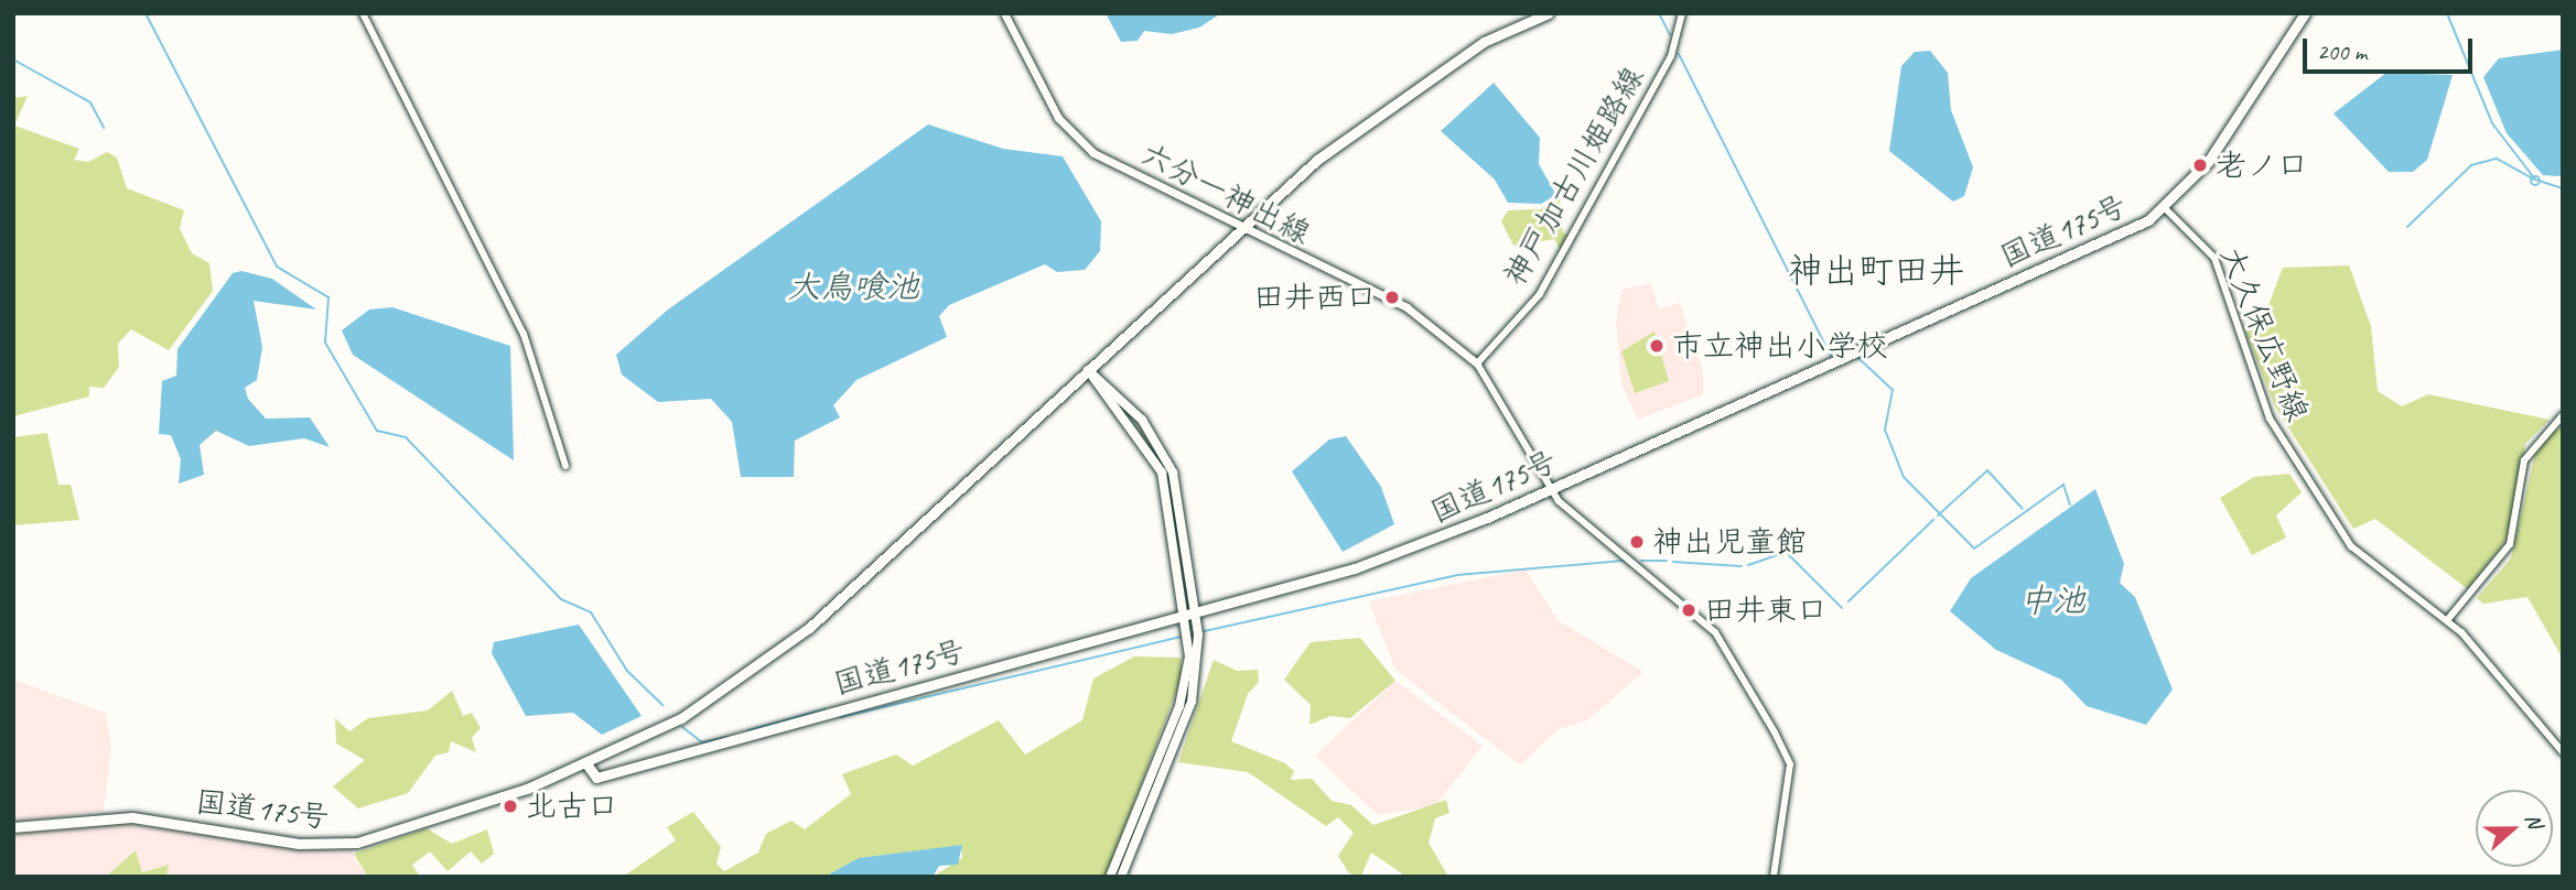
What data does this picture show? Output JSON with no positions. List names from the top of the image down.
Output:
{
  "streets": {
    "highway": ["国道175号"],
    "main road": ["六分一神出線"],
    "street": ["神戸加古川姫路線", "大久保広野線"]
  },
  "crossings": [
    ["神戸加古川姫路線", "六分一神出線"],
    ["六分一神出線", "国道175号"],
    ["国道175号", "大久保広野線"]
  ],
  "districts": ["神出町田井"],
  "water": ["大鳥喰池", "中池"],
  "places": [
    "老ノ口",
    "田井西口",
    "市立神出小学校",
    "神出児童館",
    "田井東口",
    "北古口"
  ],
  "scale_bar": "200 m",
  "north": "right"
}
